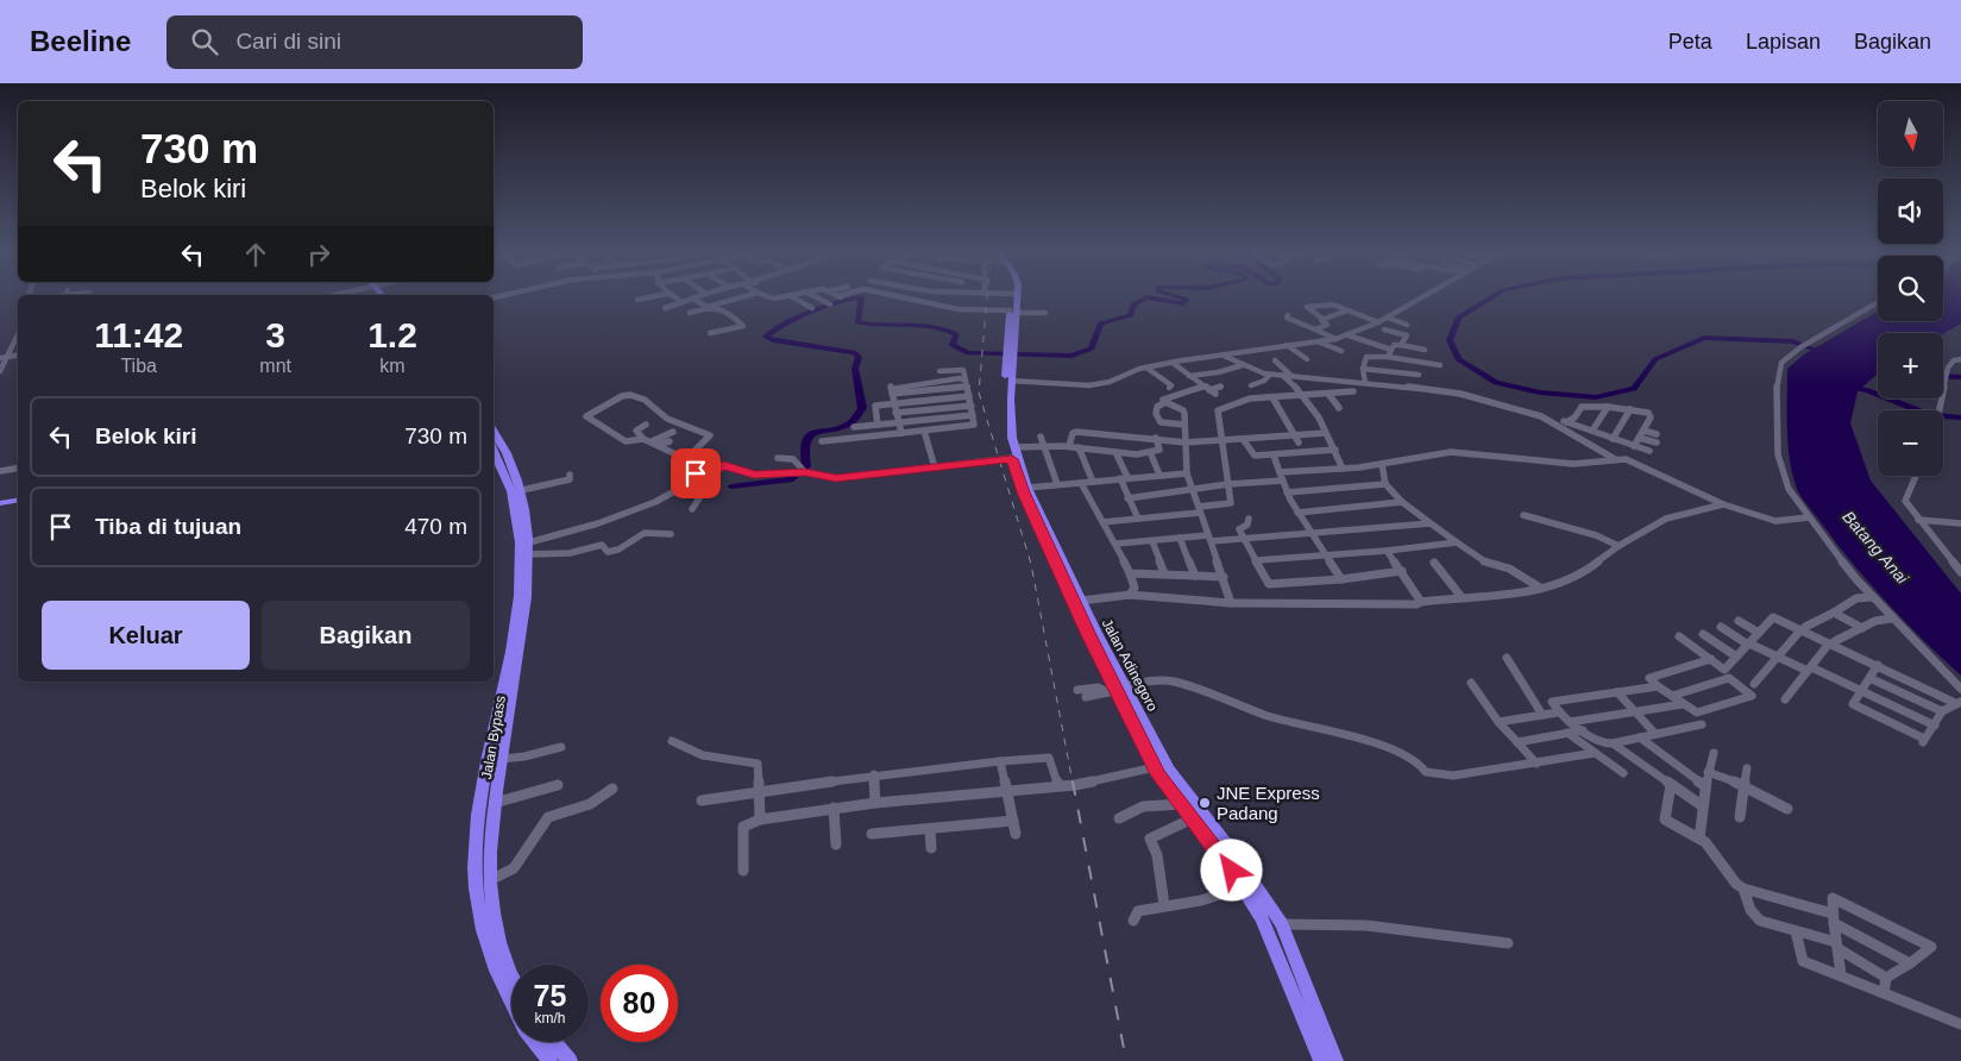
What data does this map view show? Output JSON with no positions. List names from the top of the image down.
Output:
{
  "streets": {
    "highway": ["Jalan Adinegoro", "Jalan Bypass"]
  },
  "water": ["Batang Anai"],
  "places": ["JNE Express Padang"],
  "north": "bottom",
  "page": {
    "header": "Beeline",
    "search": "Cari di sini",
    "nav": ["Peta", "Lapisan", "Bagikan"],
    "map_buttons": ["+", "−"],
    "turn": ["730 m", "Belok kiri"],
    "eta": [
      "11:42",
      "Tiba",
      "3",
      "mnt",
      "1.2",
      "km"
    ],
    "list": [
      {
        "name": "Belok kiri",
        "value": "730 m"
      },
      {
        "name": "Tiba di tujuan",
        "value": "470 m"
      }
    ],
    "buttons": ["Keluar", "Bagikan"],
    "speed": "75 km/h",
    "limit": "80"
  }
}
